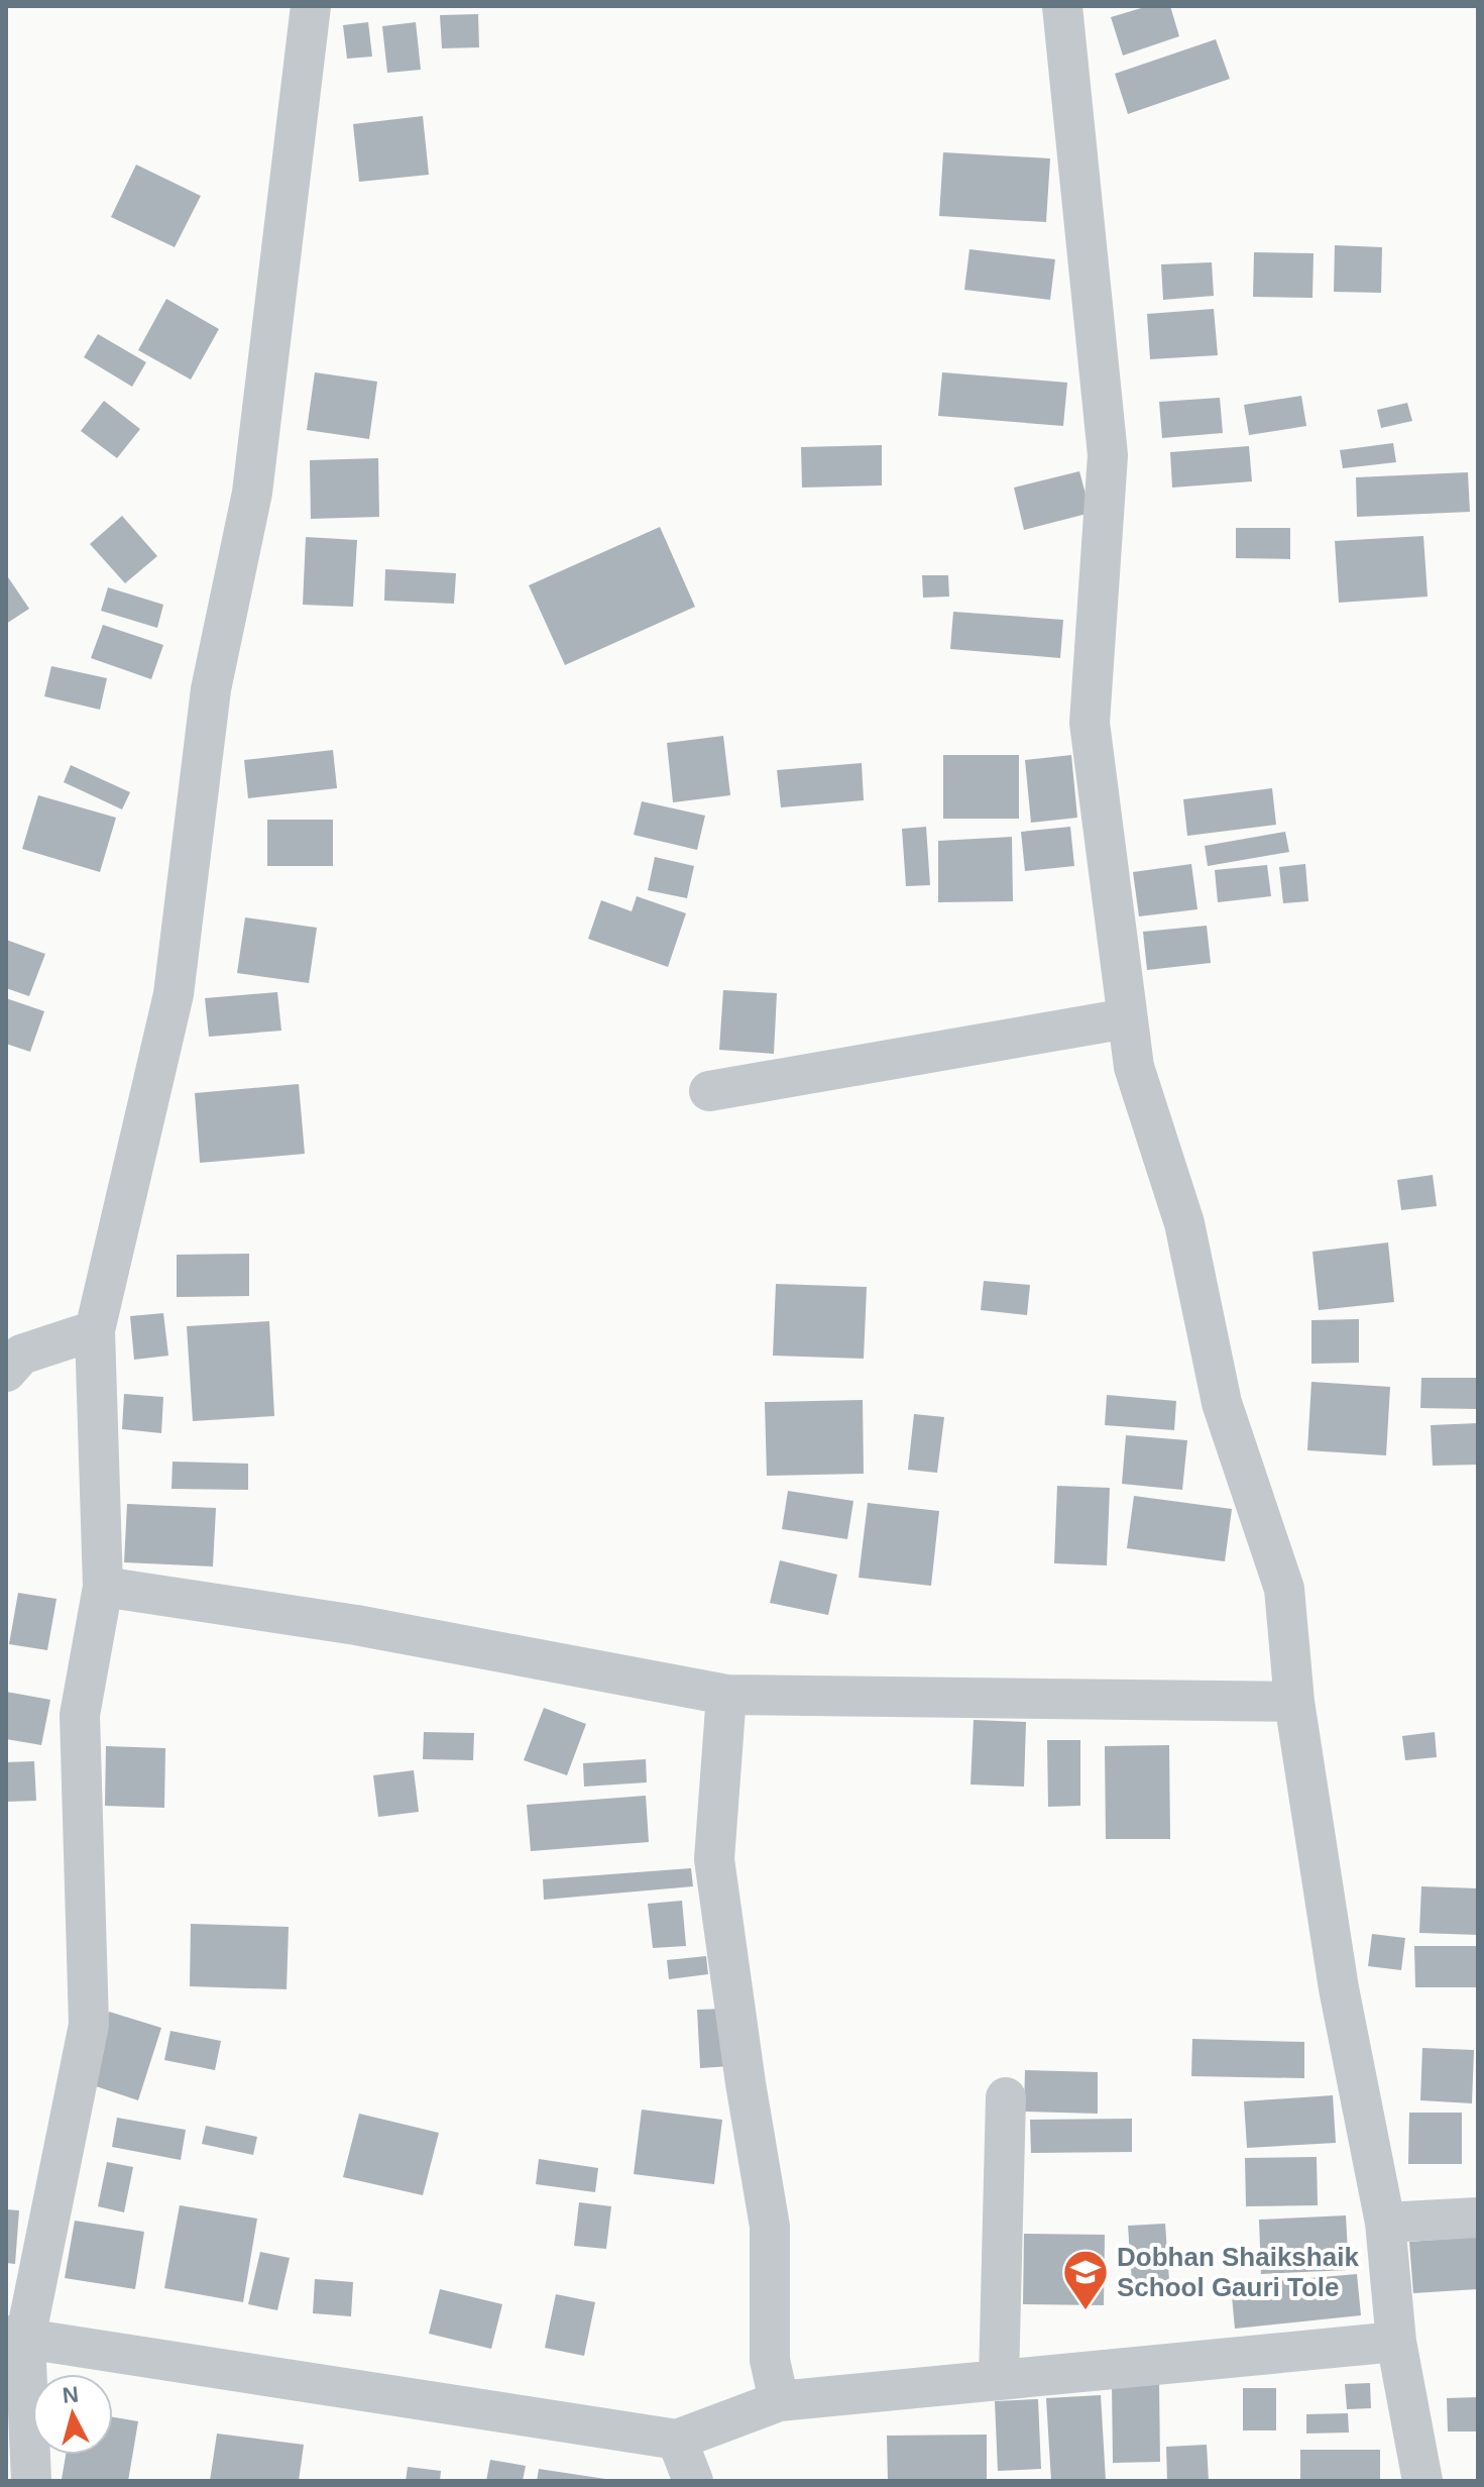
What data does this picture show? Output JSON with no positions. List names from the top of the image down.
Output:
{
  "places": {
    "school or university": ["Dobhan Shaikshaik School Gauri Tole"]
  },
  "north": "top"
}
